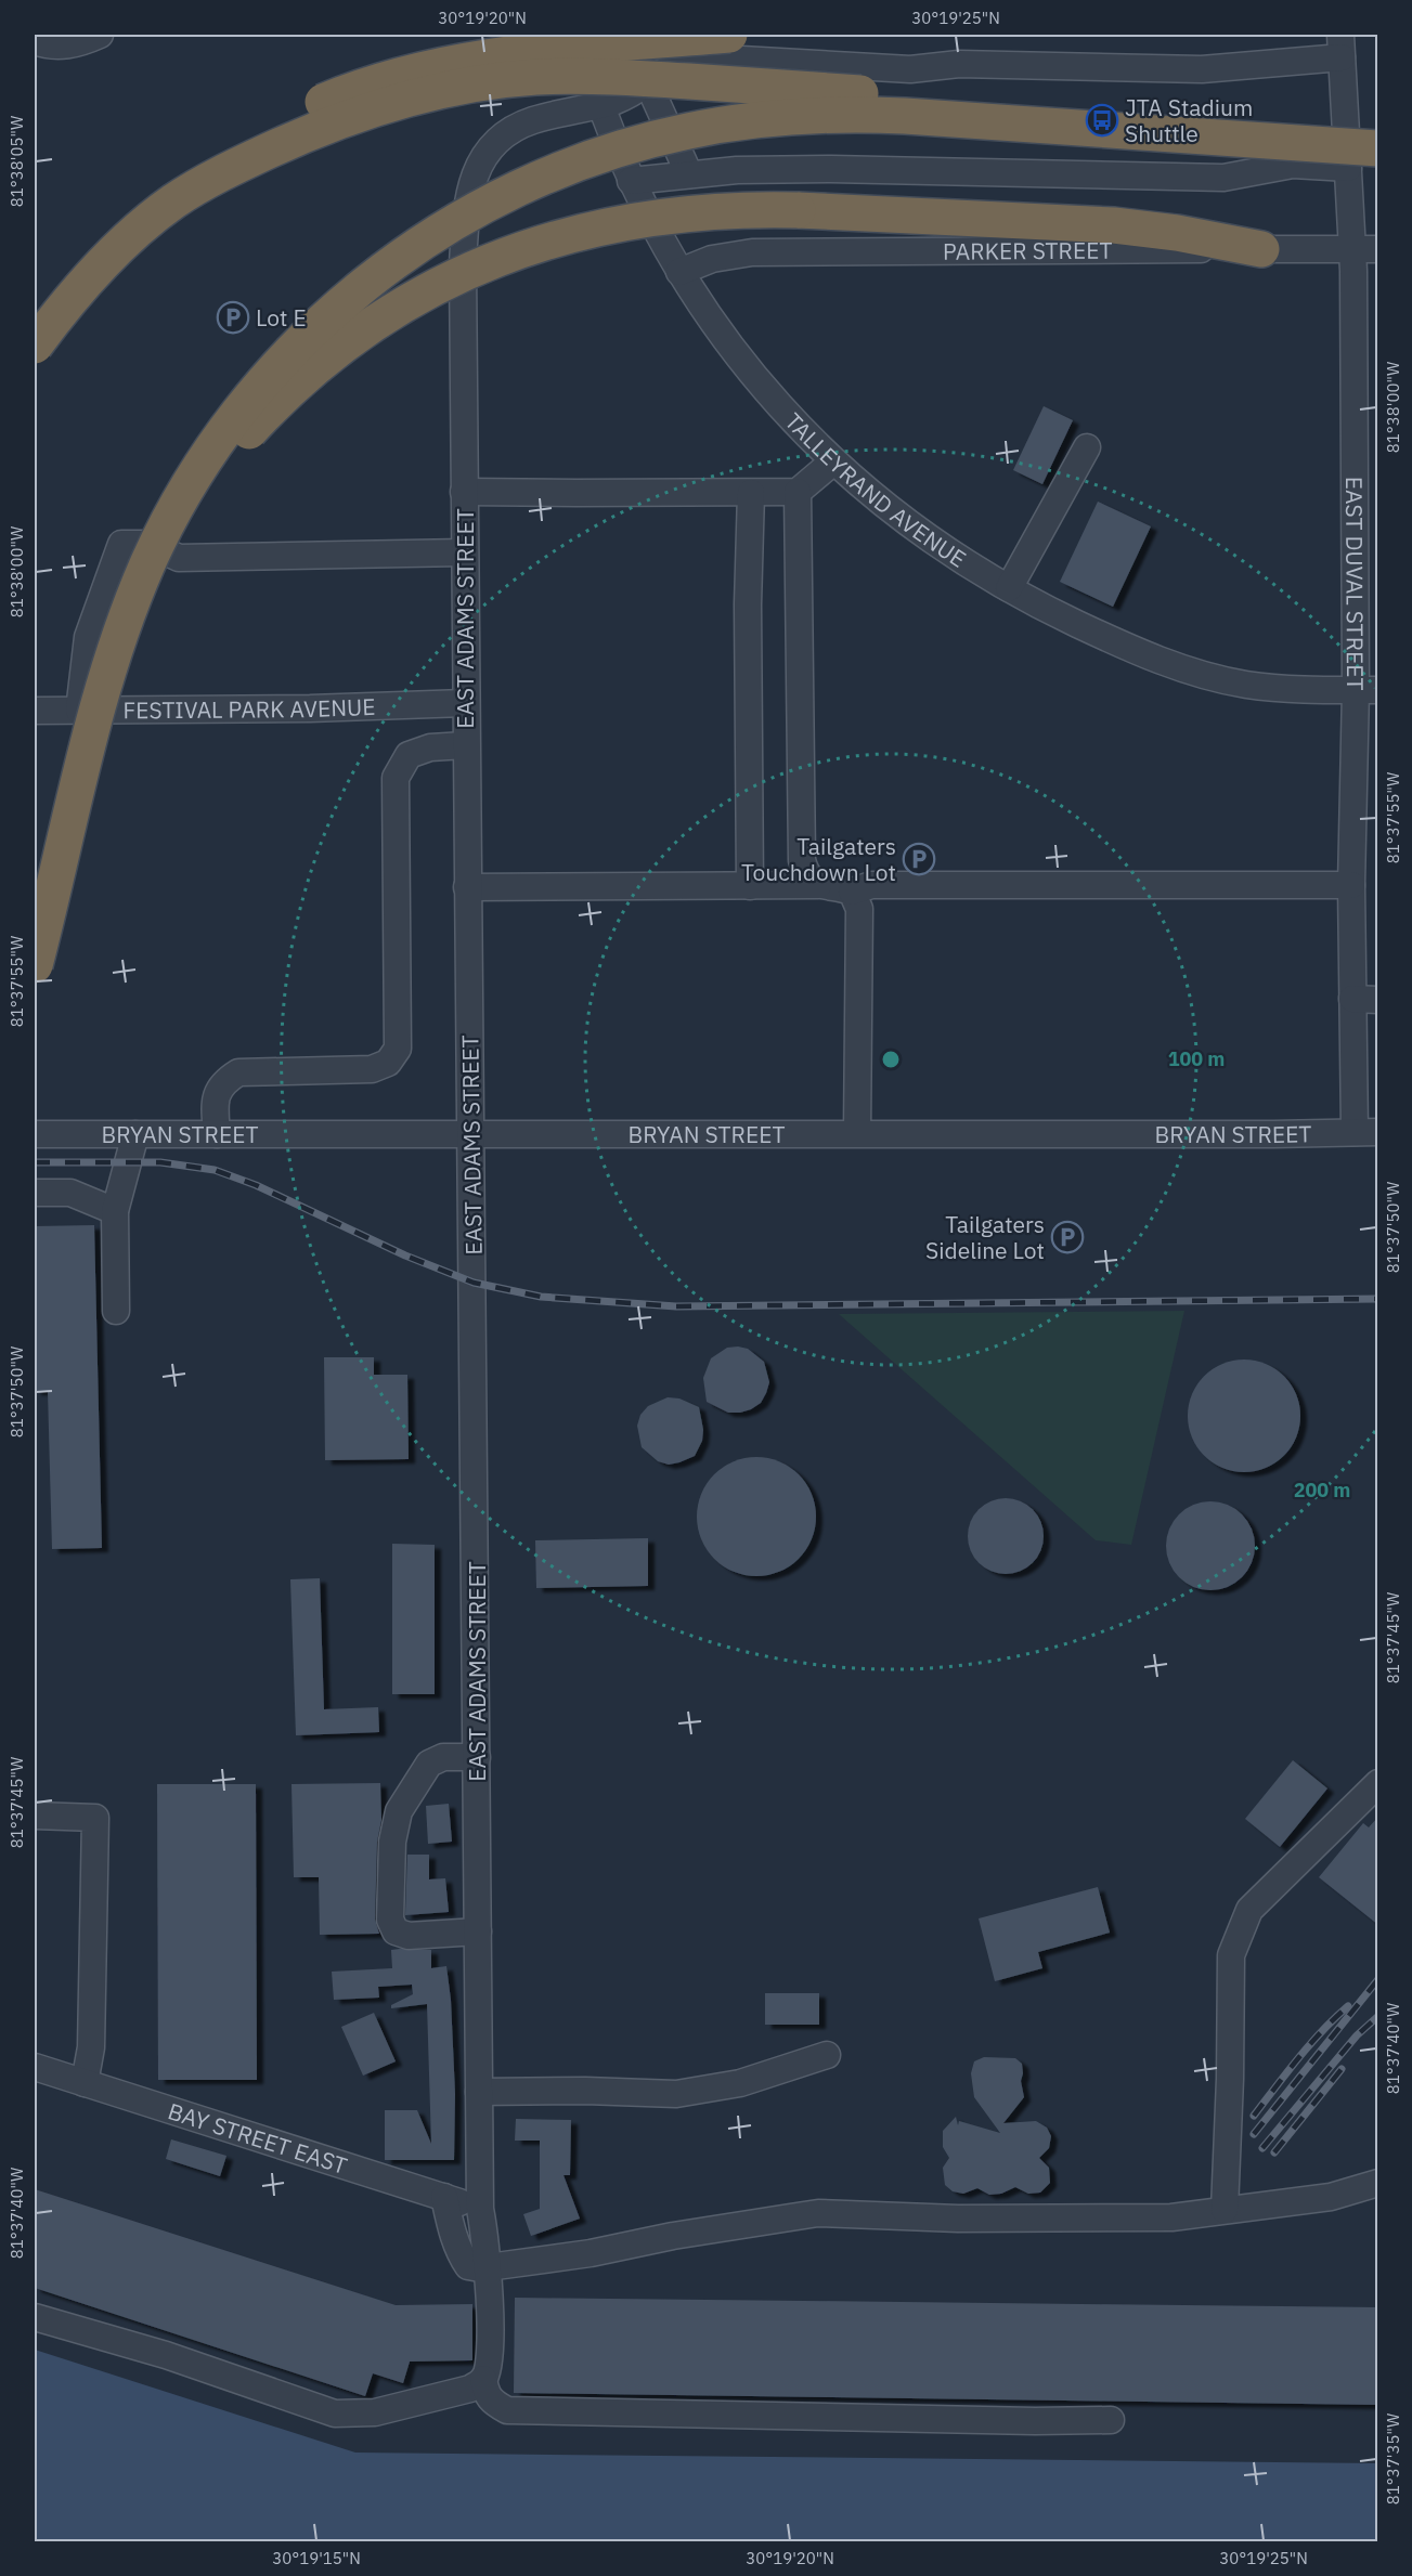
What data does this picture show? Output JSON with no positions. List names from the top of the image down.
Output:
{
  "streets": {
    "street": [
      "PARKER STREET",
      "TALLEYRAND AVENUE",
      "EAST DUVAL STREET",
      "EAST ADAMS STREET",
      "FESTIVAL PARK AVENUE",
      "BRYAN STREET",
      "BAY STREET EAST"
    ]
  },
  "crossings": [
    ["PARKER STREET", "TALLEYRAND AVENUE"],
    ["PARKER STREET", "EAST DUVAL STREET"],
    ["TALLEYRAND AVENUE", "EAST DUVAL STREET"],
    ["TALLEYRAND AVENUE", "EAST ADAMS STREET"],
    ["EAST DUVAL STREET", "EAST ADAMS STREET"],
    ["EAST DUVAL STREET", "BRYAN STREET"],
    ["EAST ADAMS STREET", "FESTIVAL PARK AVENUE"],
    ["EAST ADAMS STREET", "BRYAN STREET"],
    ["EAST ADAMS STREET", "BAY STREET EAST"]
  ],
  "places": {
    "bus stop": ["JTA Stadium Shuttle"],
    "parking": ["Lot E", "Tailgaters Touchdown Lot", "Tailgaters Sideline Lot"]
  },
  "coordinates": [
    "30°19'20\"N",
    "30°19'25\"N",
    "81°38'05\"W",
    "81°38'00\"W",
    "81°37'55\"W",
    "81°37'50\"W",
    "81°37'45\"W",
    "81°37'40\"W",
    "81°37'35\"W",
    "30°19'15\"N"
  ],
  "rings": ["100 m", "200 m"]
}
